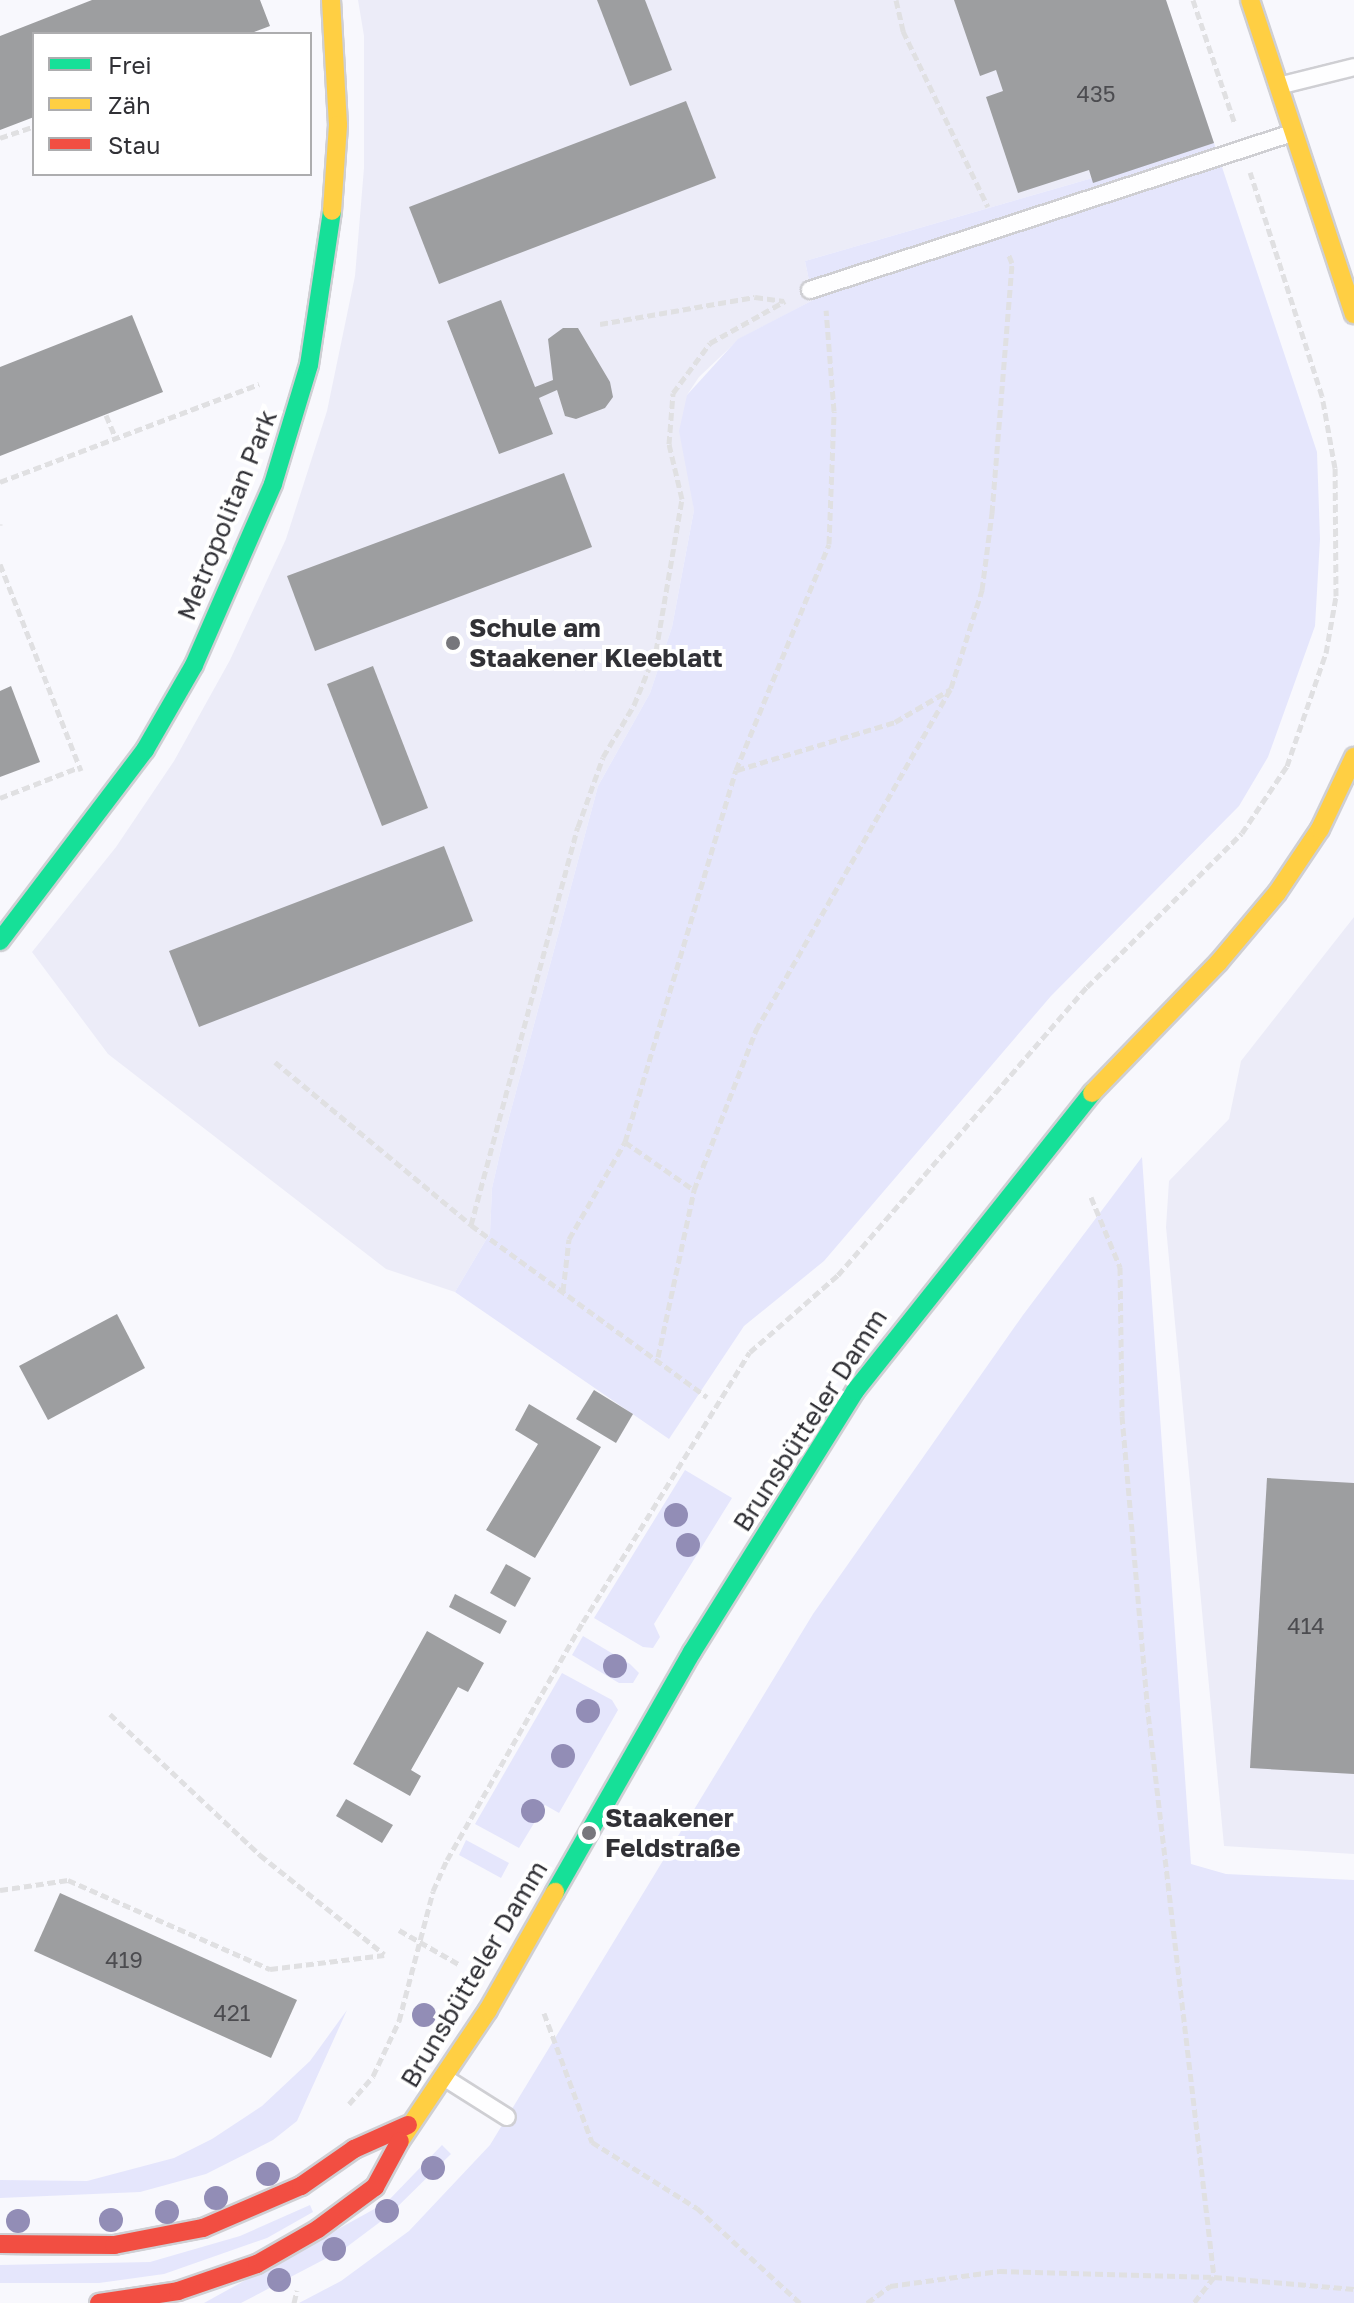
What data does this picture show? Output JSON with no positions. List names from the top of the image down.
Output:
{
  "streets": {
    "main road": ["Metropolitan Park", "Brunsbütteler Damm"]
  },
  "places": ["Schule am Staakener Kleeblatt", "Staakener Feldstraße"],
  "house_numbers": [
    "435",
    "414",
    "419",
    "421"
  ],
  "legend": ["Frei", "Zäh", "Stau"]
}
